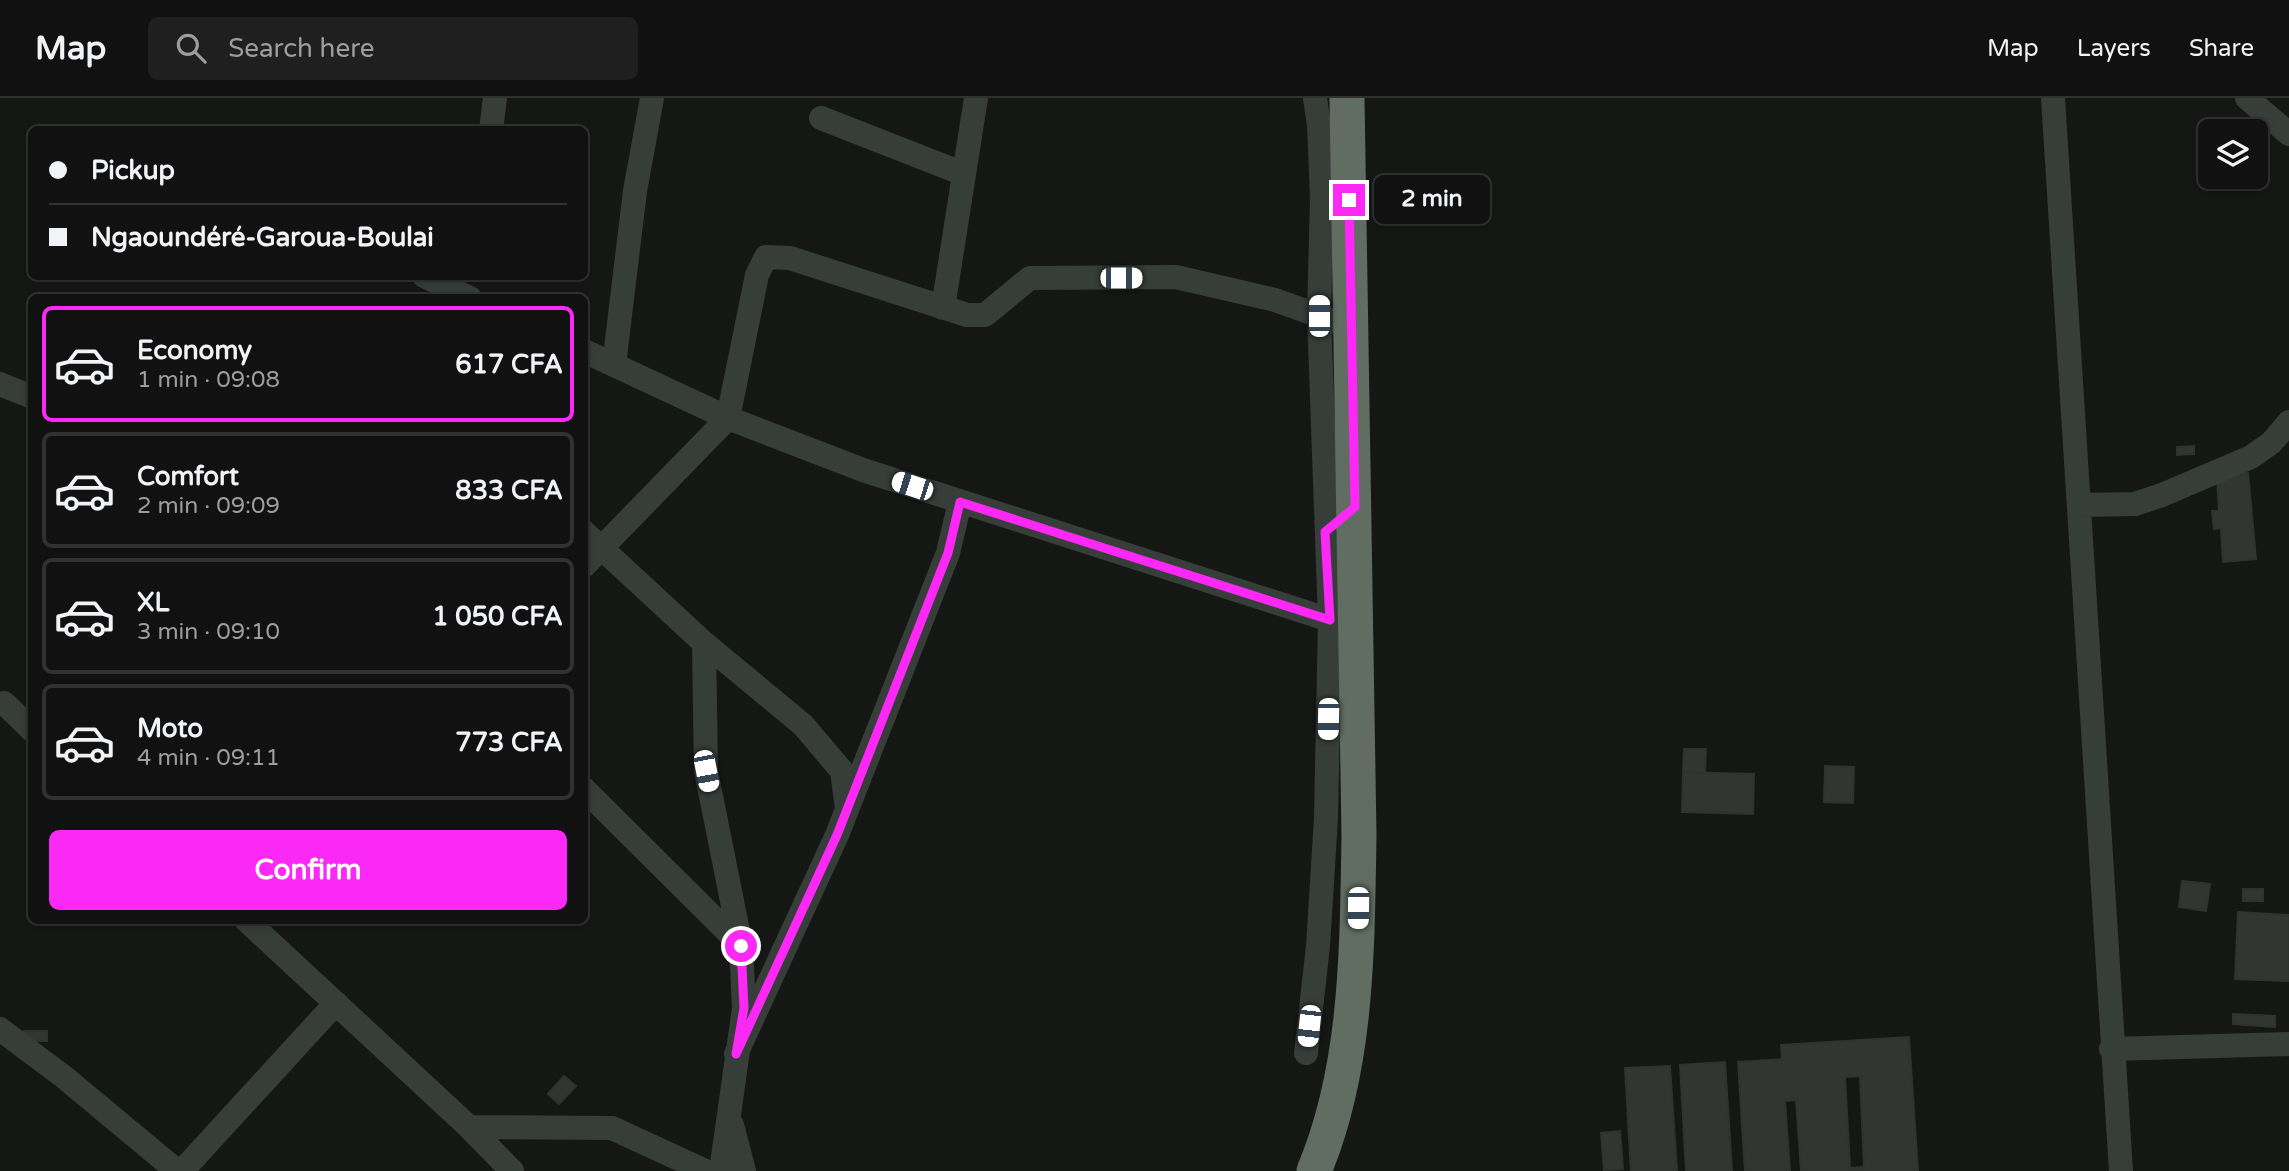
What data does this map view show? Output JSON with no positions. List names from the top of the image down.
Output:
{
  "page": {
    "header": "Map",
    "search": "Search here",
    "nav": ["Map", "Layers", "Share"],
    "banner": ["Pickup", "Ngaoundéré-Garoua-Boulai"],
    "bubble": "2 min",
    "list": [
      {
        "name": "Economy",
        "note": "1 min · 09:08",
        "value": "617 CFA"
      },
      {
        "name": "Comfort",
        "note": "2 min · 09:09",
        "value": "833 CFA"
      },
      {
        "name": "XL",
        "note": "3 min · 09:10",
        "value": "1 050 CFA"
      },
      {
        "name": "Moto",
        "note": "4 min · 09:11",
        "value": "773 CFA"
      }
    ],
    "buttons": "Confirm"
  }
}
